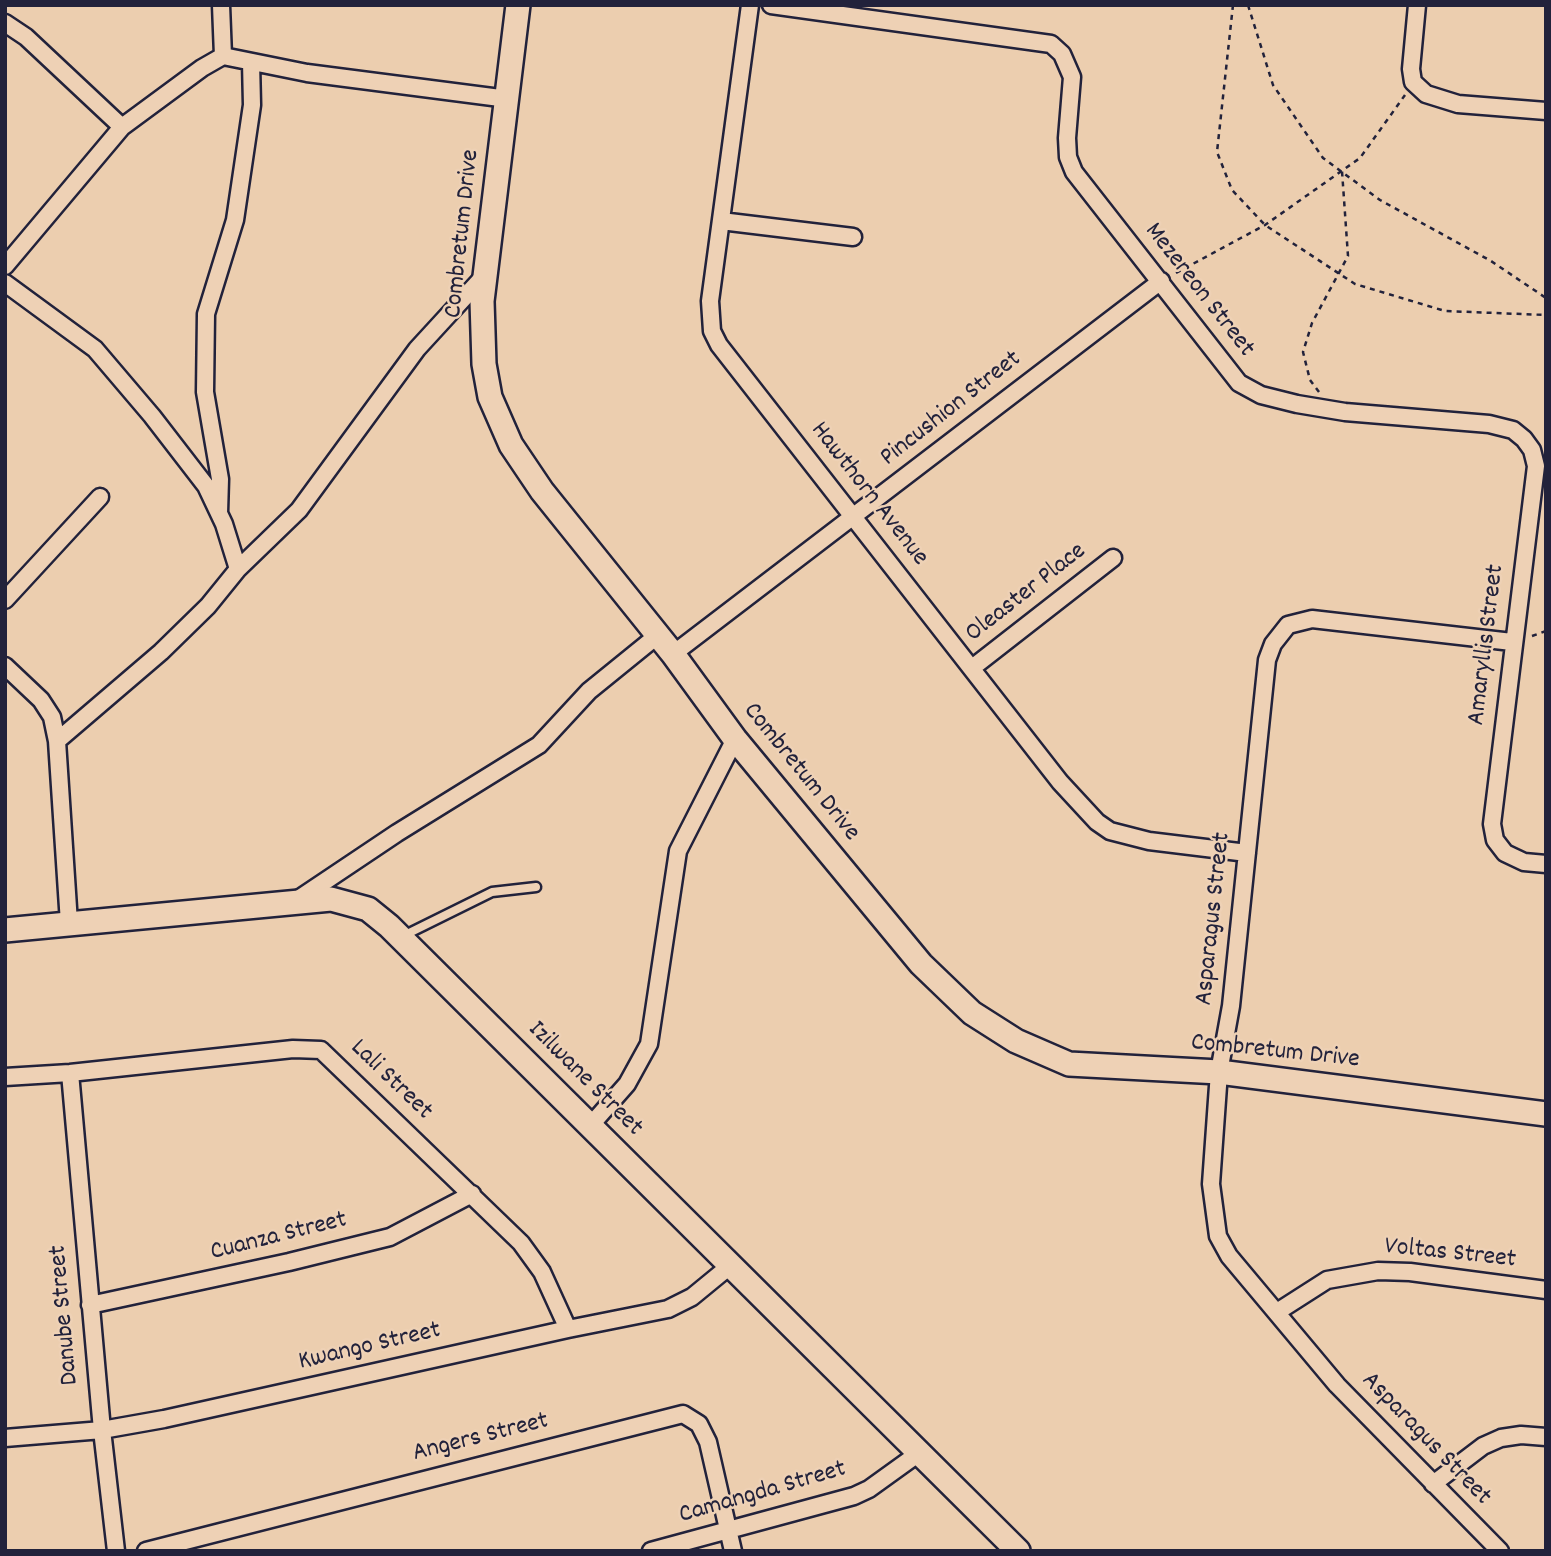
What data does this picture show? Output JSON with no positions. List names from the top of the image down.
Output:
{
  "streets": {
    "street": [
      "Combretum Drive",
      "Mezereon Street",
      "Pincushion Street",
      "Hawthorn Avenue",
      "Oleaster Place",
      "Amaryllis Street",
      "Asparagus Street",
      "Izilwane Street",
      "Lali Street",
      "Cuanza Street",
      "Voltas Street",
      "Danube Street",
      "Kwango Street",
      "Angers Street",
      "Camangda Street"
    ]
  },
  "crossings": [
    ["Combretum Drive", "Pincushion Street"],
    ["Combretum Drive", "Asparagus Street"],
    ["Mezereon Street", "Pincushion Street"],
    ["Mezereon Street", "Amaryllis Street"],
    ["Pincushion Street", "Hawthorn Avenue"],
    ["Hawthorn Avenue", "Oleaster Place"],
    ["Hawthorn Avenue", "Asparagus Street"],
    ["Amaryllis Street", "Asparagus Street"],
    ["Asparagus Street", "Voltas Street"],
    ["Izilwane Street", "Kwango Street"],
    ["Izilwane Street", "Camangda Street"],
    ["Lali Street", "Cuanza Street"],
    ["Lali Street", "Danube Street"],
    ["Lali Street", "Kwango Street"],
    ["Cuanza Street", "Danube Street"],
    ["Danube Street", "Kwango Street"],
    ["Angers Street", "Camangda Street"]
  ]
}
